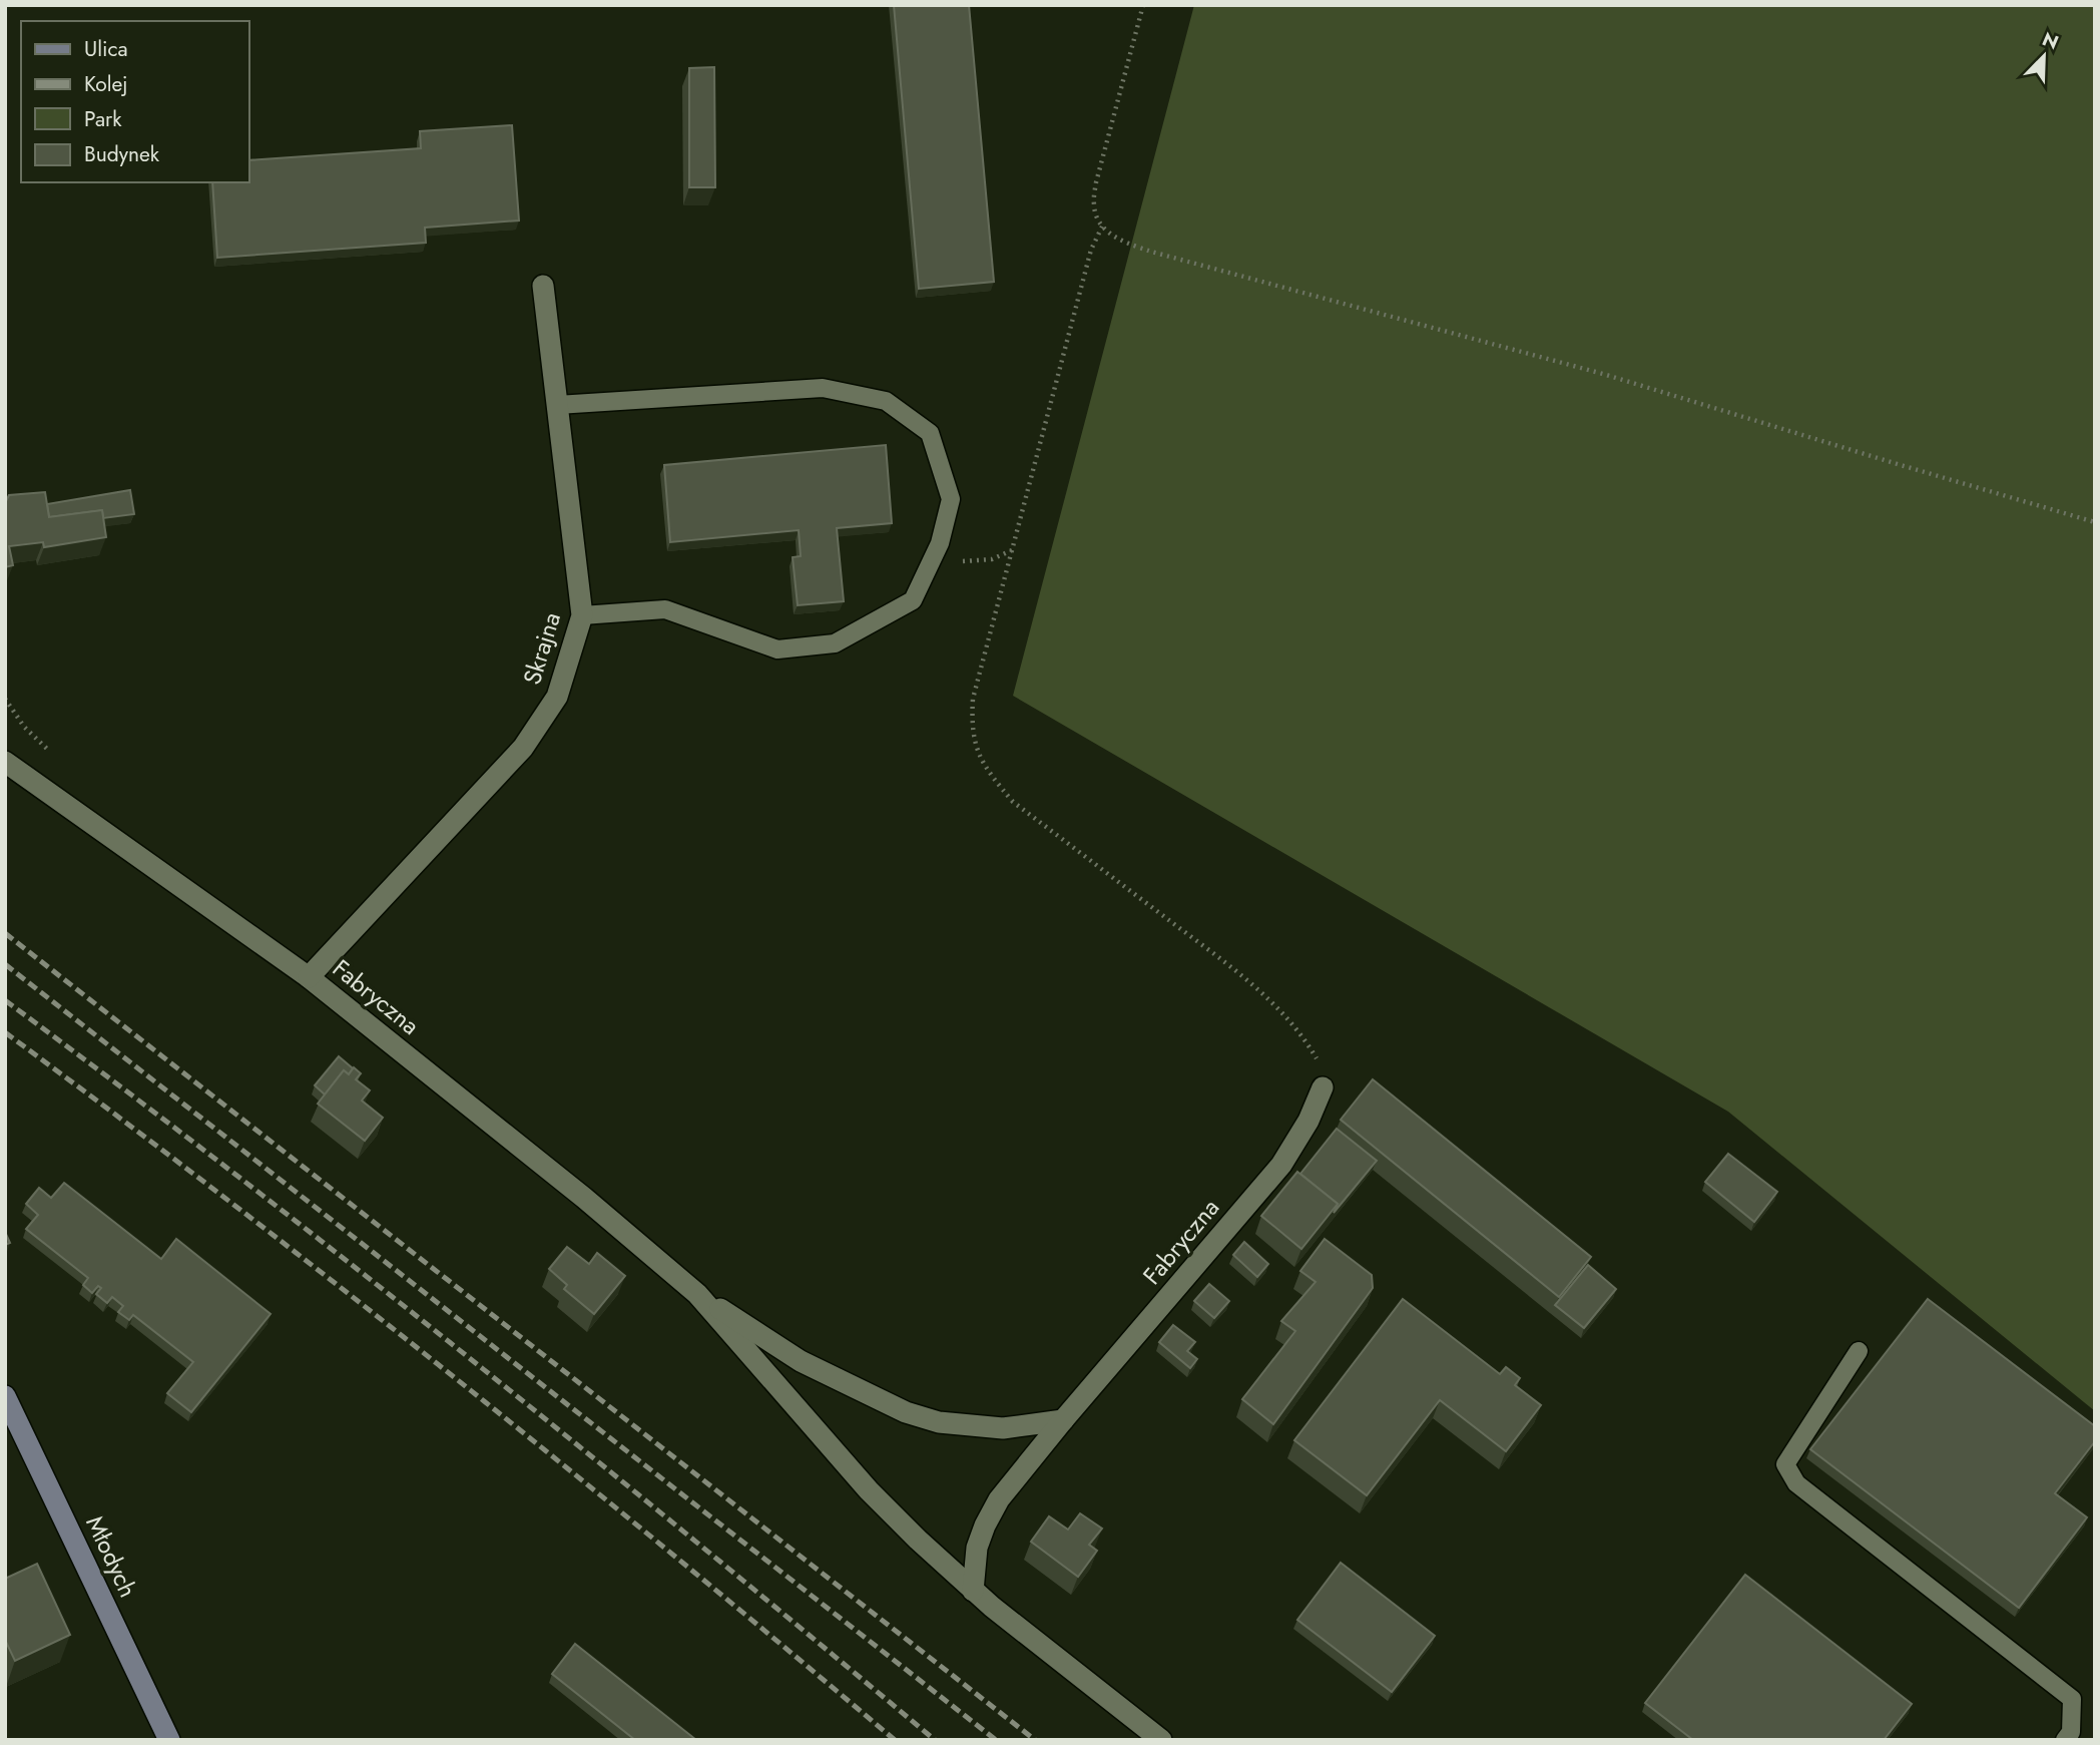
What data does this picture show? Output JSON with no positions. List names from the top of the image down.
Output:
{
  "streets": {
    "street": ["Skrajna", "Fabryczna", "Młodych"]
  },
  "crossings": [
    ["Skrajna", "Fabryczna"]
  ],
  "legend": [
    "Ulica",
    "Kolej",
    "Park",
    "Budynek"
  ],
  "north": "top right"
}
